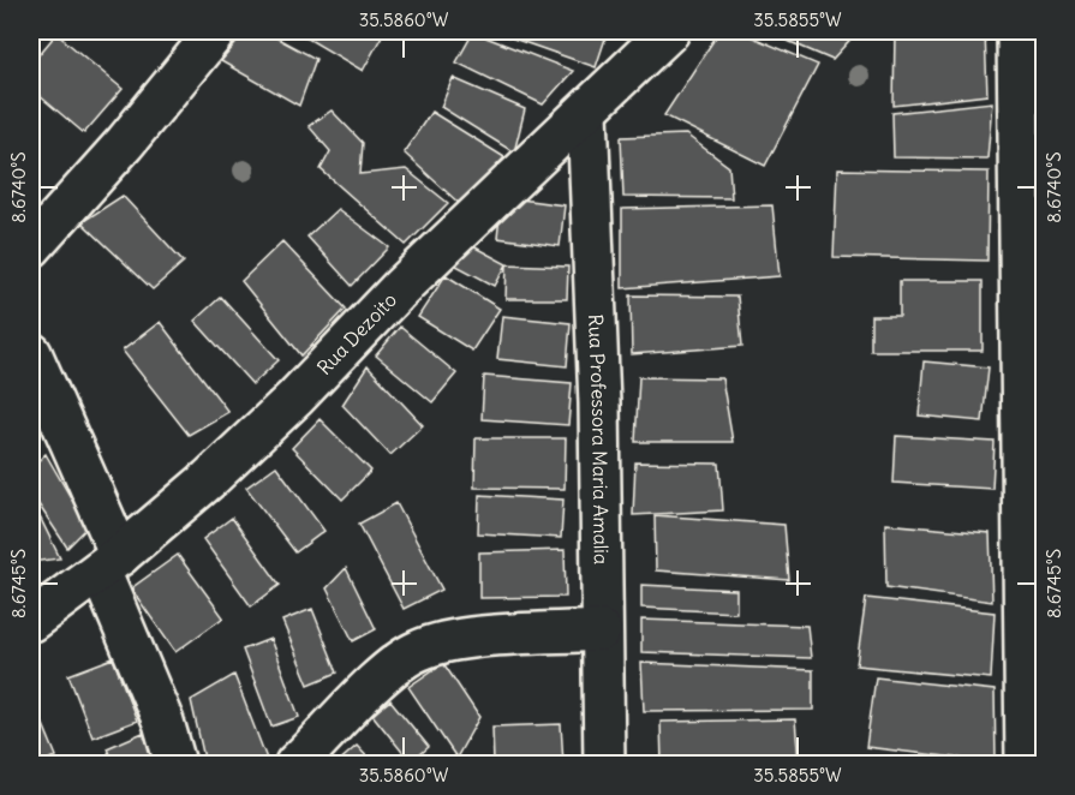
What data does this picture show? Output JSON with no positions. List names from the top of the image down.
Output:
{
  "streets": {
    "street": ["Rua Dezoito", "Rua Professora Maria Amalia"]
  },
  "crossings": [
    ["Rua Dezoito", "Rua Professora Maria Amalia"]
  ],
  "coordinates": [
    "35.5860°W",
    "35.5855°W",
    "8.6740°S",
    "8.6745°S"
  ]
}
